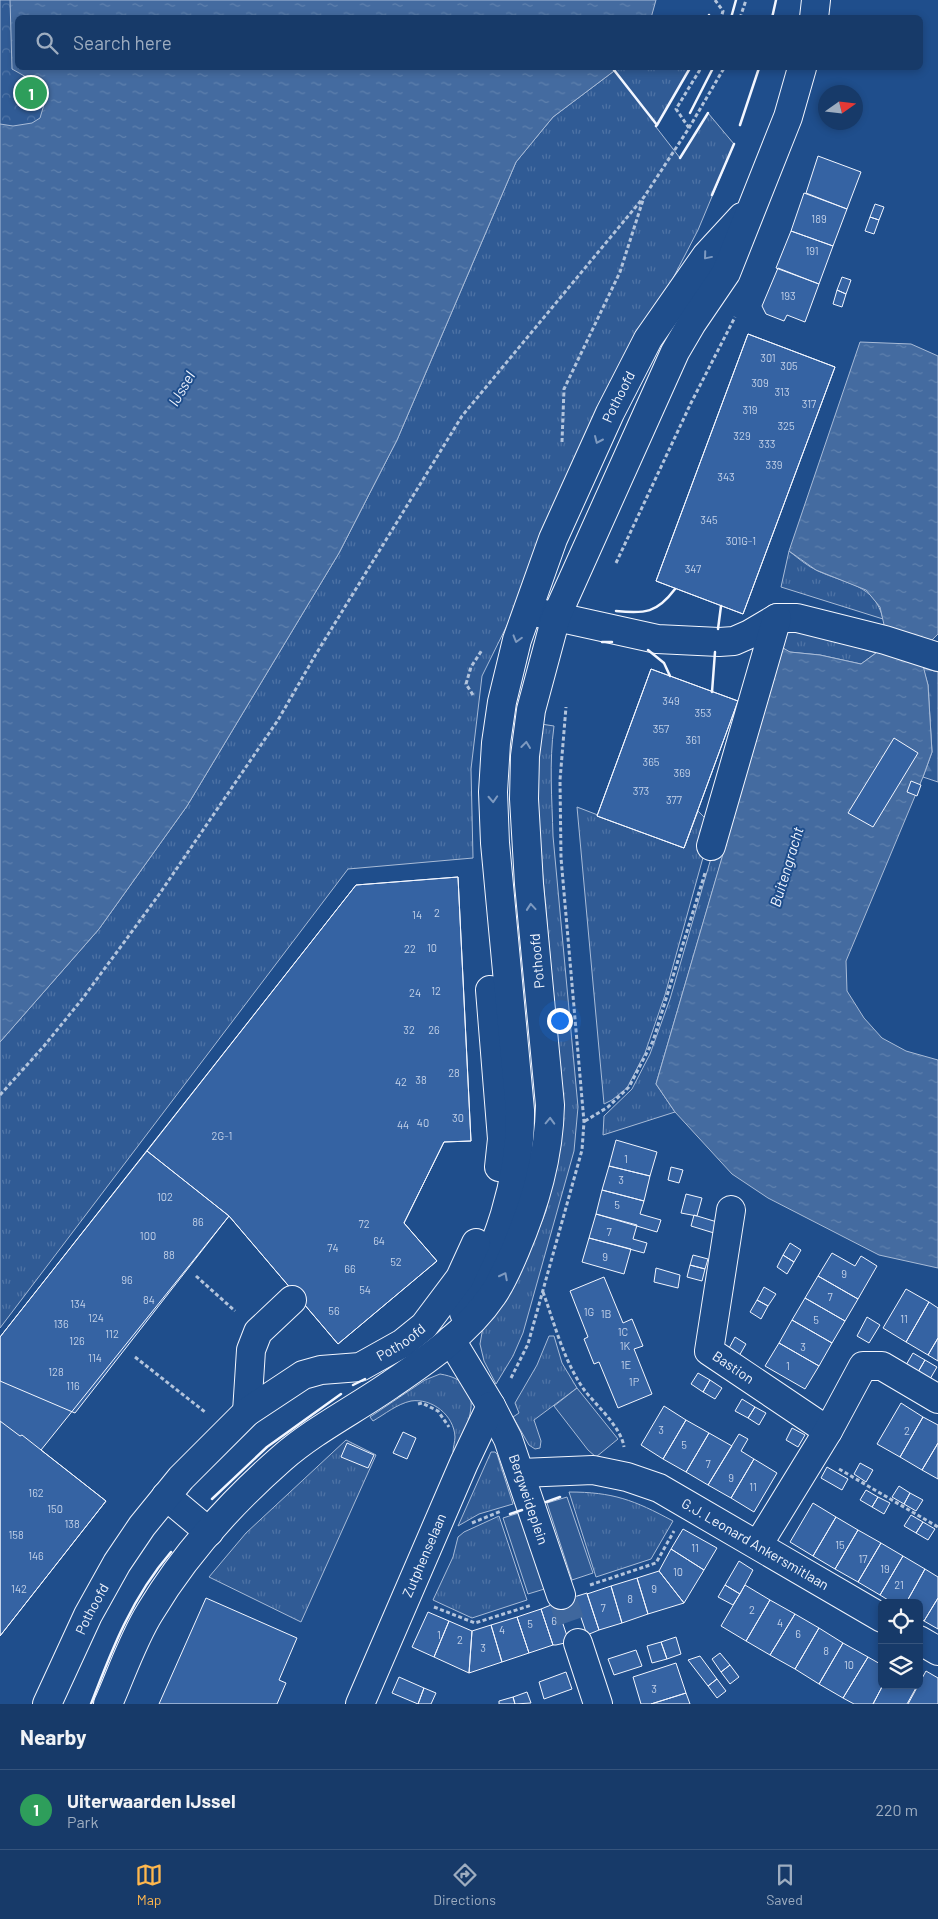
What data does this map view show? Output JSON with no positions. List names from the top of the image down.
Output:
{
  "streets": {
    "street": [
      "Pothoofd",
      "Bastion",
      "Bergweideplein",
      "G.J. Leonard Ankersmitlaan",
      "Zutphenselaan"
    ]
  },
  "crossings": [
    ["Pothoofd", "Bergweideplein"],
    ["Bergweideplein", "G.J. Leonard Ankersmitlaan"],
    ["Bergweideplein", "Zutphenselaan"]
  ],
  "water": ["IJssel", "Buitengracht"],
  "house_numbers": [
    "189",
    "191",
    "193",
    "301",
    "305",
    "309",
    "313",
    "317",
    "319",
    "325",
    "329",
    "333",
    "339",
    "343",
    "345",
    "301G-1",
    "347",
    "349",
    "353",
    "357",
    "361",
    "365",
    "369",
    "373",
    "377",
    "2",
    "14",
    "10",
    "22",
    "12",
    "24",
    "32",
    "26",
    "28",
    "38",
    "42",
    "30",
    "40",
    "44",
    "2G-1",
    "1",
    "3",
    "102",
    "5",
    "86",
    "72",
    "7",
    "100",
    "64",
    "74",
    "88",
    "9",
    "52",
    "66",
    "9",
    "96",
    "54",
    "7",
    "84",
    "134",
    "56",
    "1G",
    "1B",
    "124",
    "11",
    "5",
    "136",
    "1C",
    "112",
    "126",
    "1K",
    "3",
    "114",
    "1E",
    "1",
    "128",
    "1P",
    "116",
    "3",
    "2",
    "5",
    "7",
    "9",
    "11",
    "162",
    "150",
    "138",
    "158",
    "15",
    "11",
    "146",
    "17",
    "19",
    "10",
    "21",
    "142",
    "9",
    "8",
    "7",
    "2",
    "6",
    "4",
    "5",
    "4",
    "6",
    "1",
    "2",
    "3",
    "8",
    "10",
    "3"
  ],
  "north": "right",
  "page": {
    "search": "Search here",
    "pins": "1",
    "heading": "Nearby",
    "list": [
      {
        "mark": "1",
        "name": "Uiterwaarden IJssel",
        "note": "Park",
        "value": "220 m"
      }
    ],
    "nav": ["Map", "Directions", "Saved"]
  }
}
